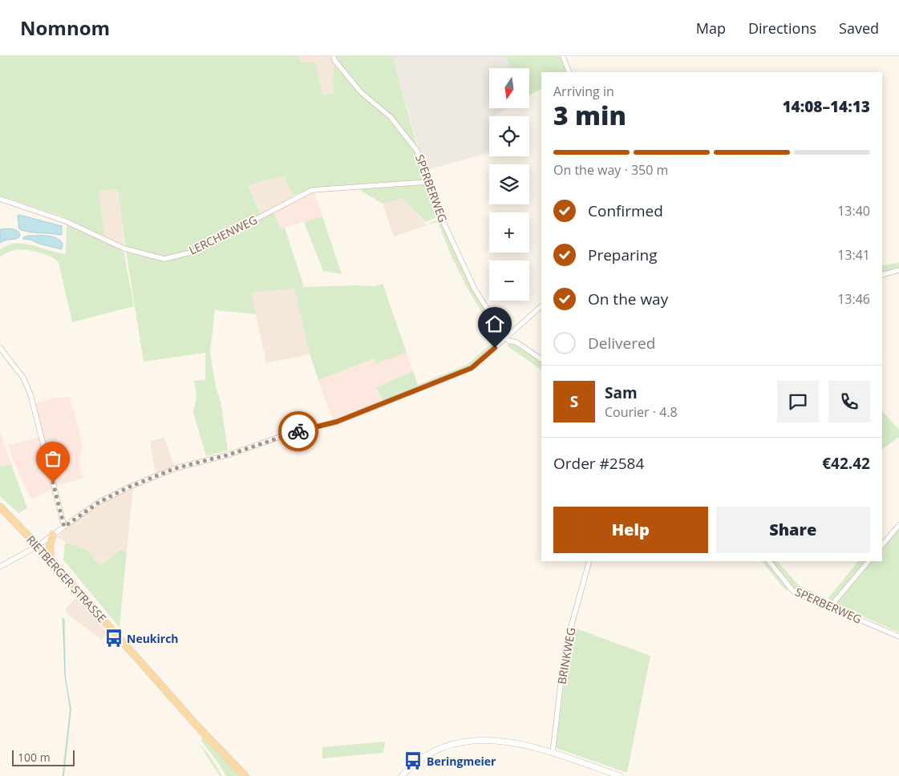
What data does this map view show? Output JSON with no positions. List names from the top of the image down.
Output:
{
  "streets": {
    "main road": ["RIETBERGER STRASSE"],
    "street": ["SPERBERWEG", "LERCHENWEG", "BRINKWEG"]
  },
  "crossings": [
    ["SPERBERWEG", "LERCHENWEG"]
  ],
  "places": {
    "bus stop": ["Neukirch", "Beringmeier"]
  },
  "scale_bar": "100 m",
  "north": "bottom",
  "page": {
    "header": "Nomnom",
    "nav": ["Map", "Directions", "Saved"],
    "map_buttons": ["+", "−"],
    "heading": ["3 min", "Arriving in", "14:08–14:13"],
    "panel": [
      "Sam",
      "Courier · 4.8",
      "Order #2584",
      "€42.42"
    ],
    "bar": "On the way · 350 m",
    "list": [
      ["Confirmed", "13:40"],
      ["Preparing", "13:41"],
      ["On the way", "13:46"],
      "Delivered"
    ],
    "round": "S",
    "buttons": ["Help", "Share"],
    "scale": "100 m"
  }
}
